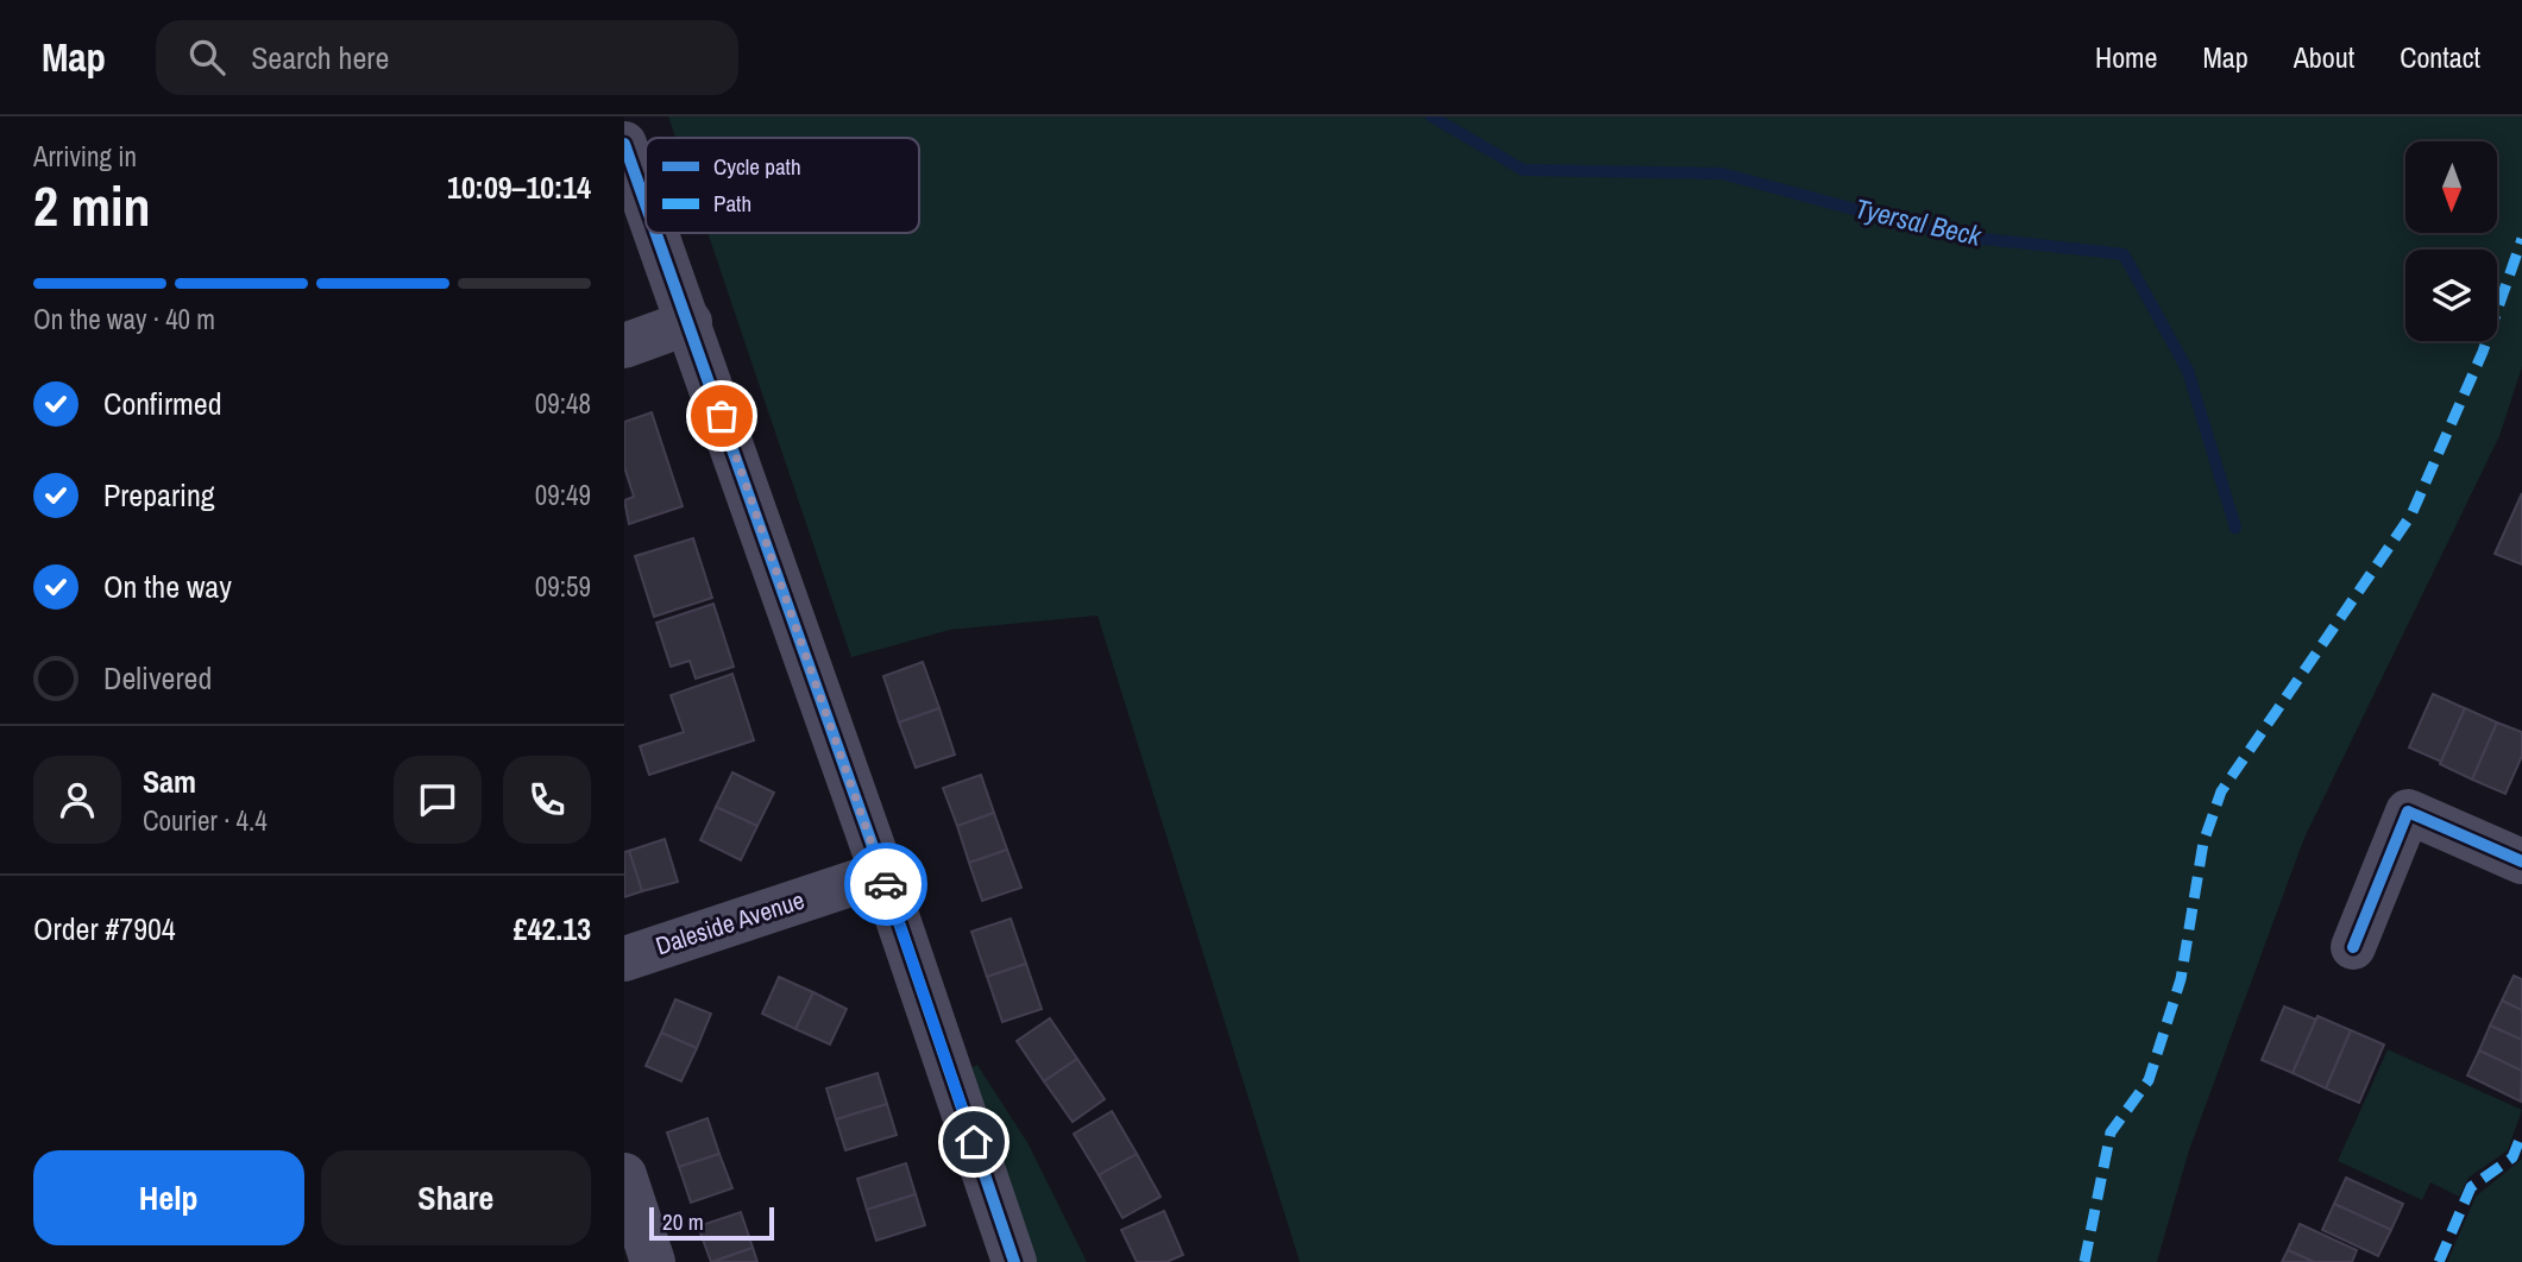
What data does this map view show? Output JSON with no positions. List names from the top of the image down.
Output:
{
  "streets": {
    "street": ["Daleside Avenue"]
  },
  "water": ["Tyersal Beck"],
  "legend": ["Cycle path", "Path"],
  "scale_bar": "20 m",
  "north": "bottom",
  "page": {
    "header": "Map",
    "search": "Search here",
    "nav": [
      "Home",
      "Map",
      "About",
      "Contact"
    ],
    "heading": ["2 min", "Arriving in", "10:09–10:14"],
    "panel": [
      "Sam",
      "Courier · 4.4",
      "Order #7904",
      "£42.13"
    ],
    "bar": "On the way · 40 m",
    "list": [
      ["Confirmed", "09:48"],
      ["Preparing", "09:49"],
      ["On the way", "09:59"],
      "Delivered"
    ],
    "buttons": ["Help", "Share"],
    "scale": "20 m"
  }
}
